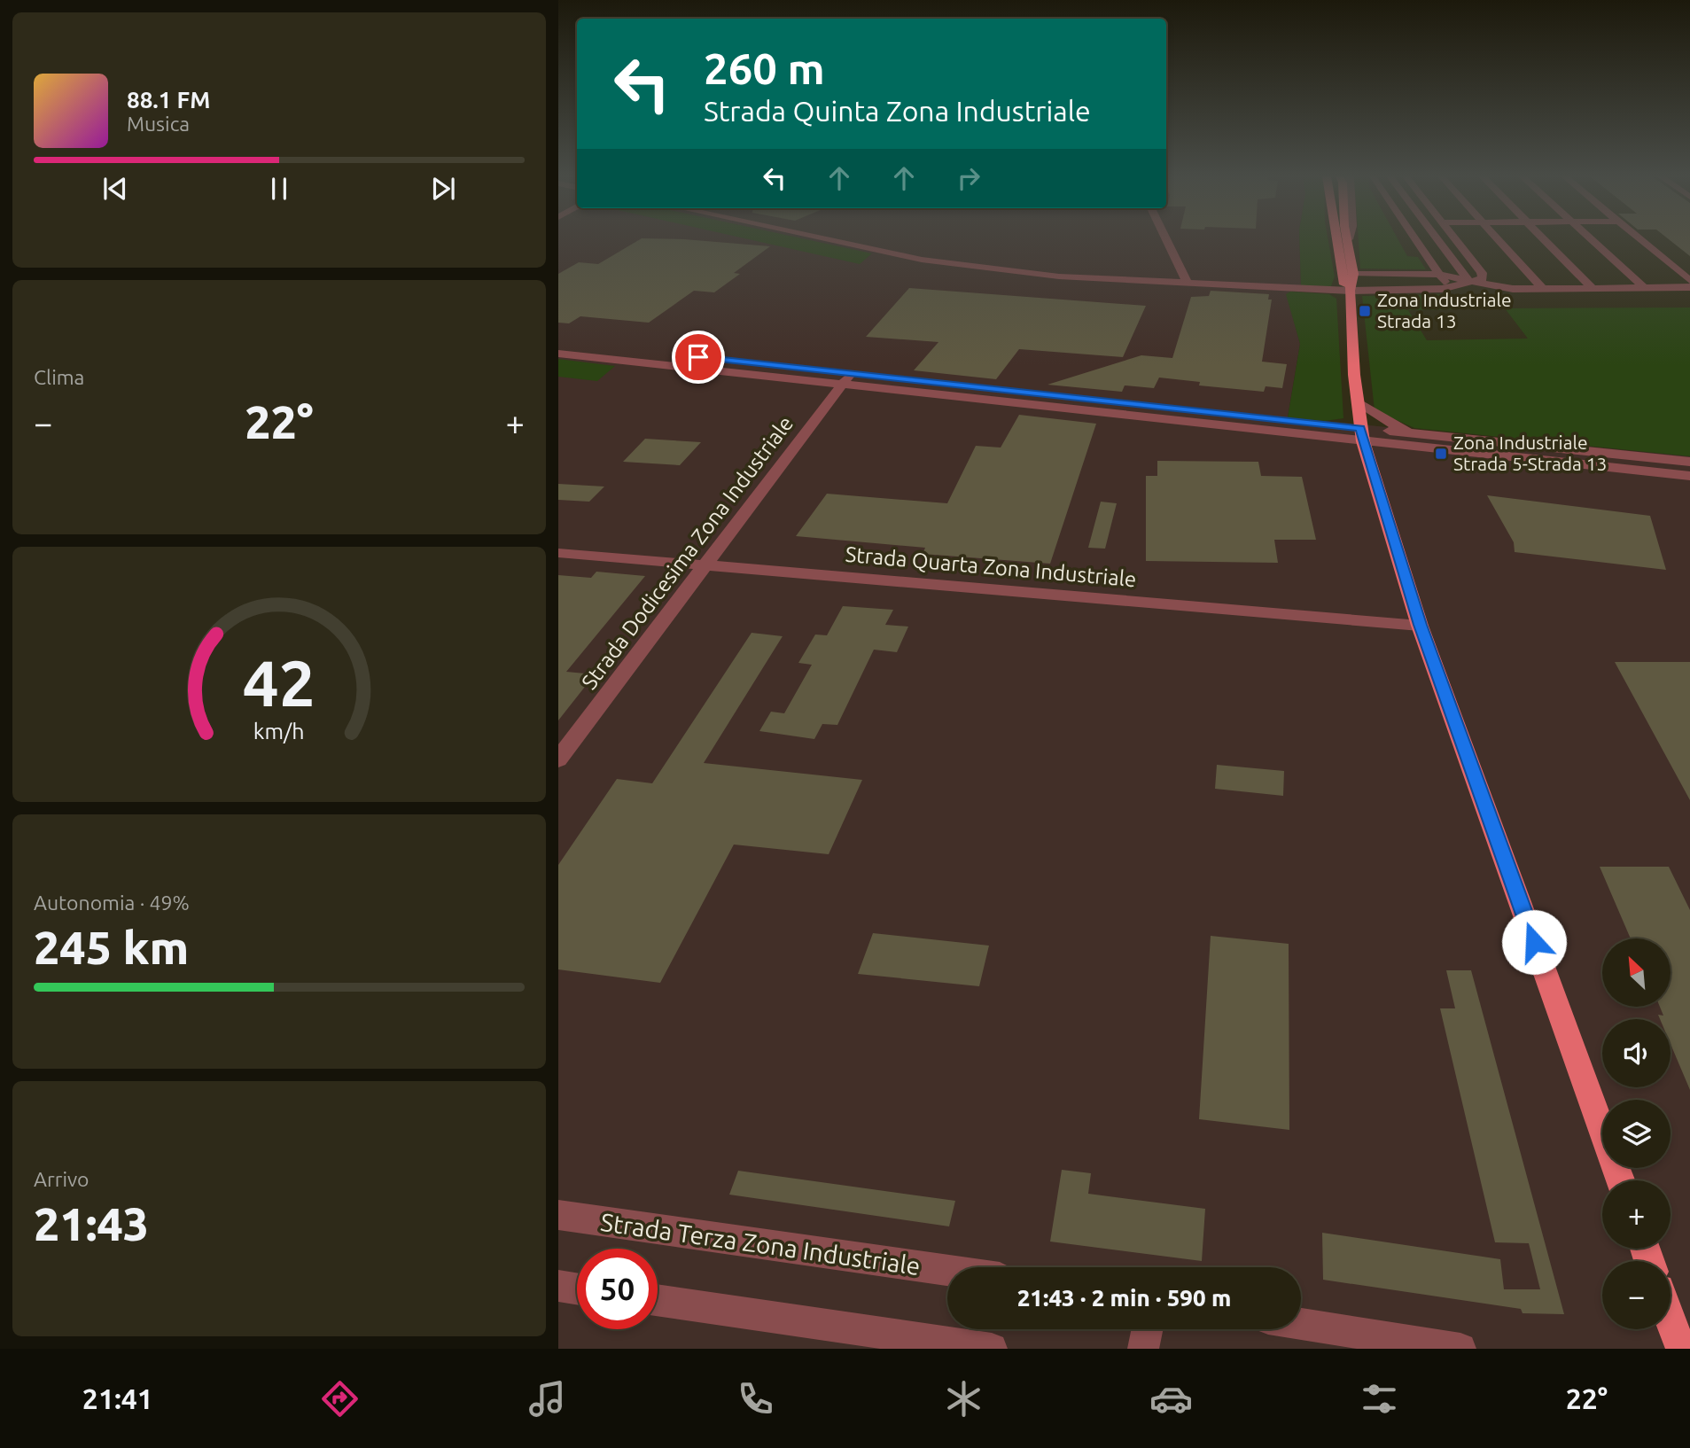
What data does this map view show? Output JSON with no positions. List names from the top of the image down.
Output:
{
  "streets": {
    "street": ["Strada Dodicesima Zona Industriale", "Strada Quarta Zona Industriale", "Strada Terza Zona Industriale"]
  },
  "crossings": [
    ["Strada Dodicesima Zona Industriale", "Strada Quarta Zona Industriale"]
  ],
  "places": {
    "transit": ["Zona Industriale Strada 13", "Zona Industriale Strada 5-Strada 13"]
  },
  "north": "top left",
  "page": {
    "turn": ["260 m", "Strada Quinta Zona Industriale"],
    "song": ["88.1 FM", "Musica"],
    "tile": [
      "Clima",
      ["Autonomia · 49%", "245 km"],
      ["Arrivo", "21:43"]
    ],
    "heat": ["−", "22°", "+"],
    "map_buttons": ["+", "−"],
    "limit": "50",
    "trip": "21:43 · 2 min · 590 m",
    "tabs": ["21:41", "22°"],
    "gauge": ["42", "km/h"]
  }
}
